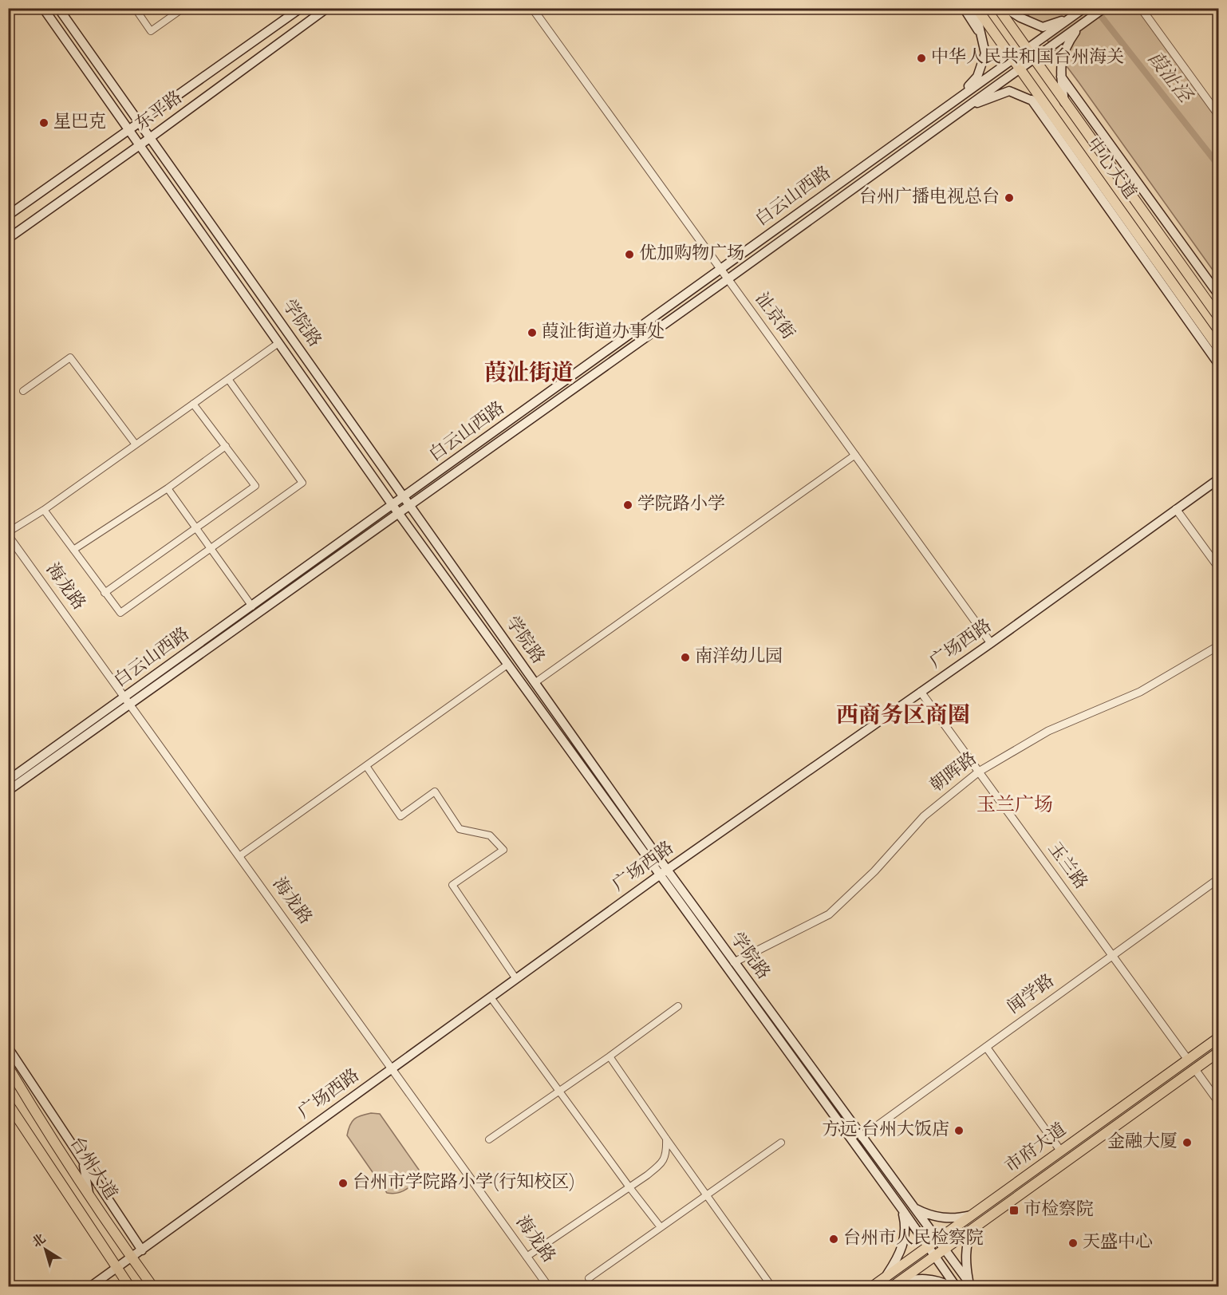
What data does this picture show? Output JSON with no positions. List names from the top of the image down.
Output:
{
  "streets": {
    "main road": [
      "东平路",
      "中心大道",
      "白云山西路",
      "学院路",
      "广场西路",
      "市府大道",
      "台州大道"
    ],
    "street": [
      "沚京街",
      "海龙路",
      "朝晖路",
      "玉兰路",
      "闻学路"
    ]
  },
  "crossings": [
    ["东平路", "学院路"],
    ["中心大道", "白云山西路"],
    ["白云山西路", "沚京街"],
    ["白云山西路", "学院路"],
    ["白云山西路", "海龙路"],
    ["沚京街", "广场西路"],
    ["学院路", "广场西路"],
    ["学院路", "朝晖路"],
    ["学院路", "闻学路"],
    ["学院路", "市府大道"],
    ["海龙路", "广场西路"],
    ["广场西路", "玉兰路"],
    ["广场西路", "台州大道"],
    ["朝晖路", "玉兰路"],
    ["玉兰路", "闻学路"],
    ["玉兰路", "市府大道"]
  ],
  "districts": ["葭沚街道", "西商务区商圈", "玉兰广场"],
  "water": ["葭沚泾"],
  "places": {
    "other": [
      "中华人民共和国台州海关",
      "星巴克",
      "台州广播电视总台",
      "优加购物广场",
      "葭沚街道办事处",
      "学院路小学",
      "南洋幼儿园",
      "方远·台州大饭店",
      "金融大厦",
      "台州市学院路小学(行知校区)",
      "台州市人民检察院",
      "天盛中心"
    ],
    "transit": ["市检察院"]
  },
  "north": "top left"
}
